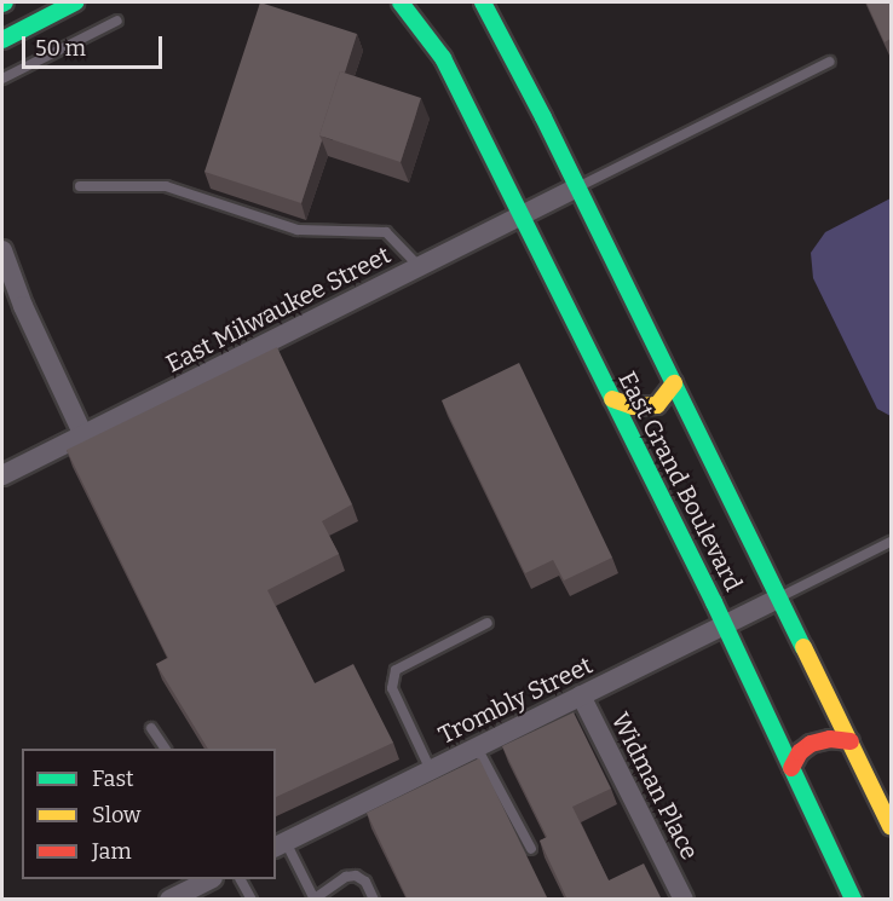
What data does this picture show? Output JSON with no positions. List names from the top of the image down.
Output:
{
  "streets": {
    "main road": ["East Grand Boulevard"],
    "street": ["East Milwaukee Street", "Trombly Street", "Widman Place"]
  },
  "crossings": [
    ["East Milwaukee Street", "East Grand Boulevard"],
    ["East Grand Boulevard", "Trombly Street"],
    ["Trombly Street", "Widman Place"]
  ],
  "legend": ["Fast", "Slow", "Jam"],
  "scale_bar": "50 m"
}
